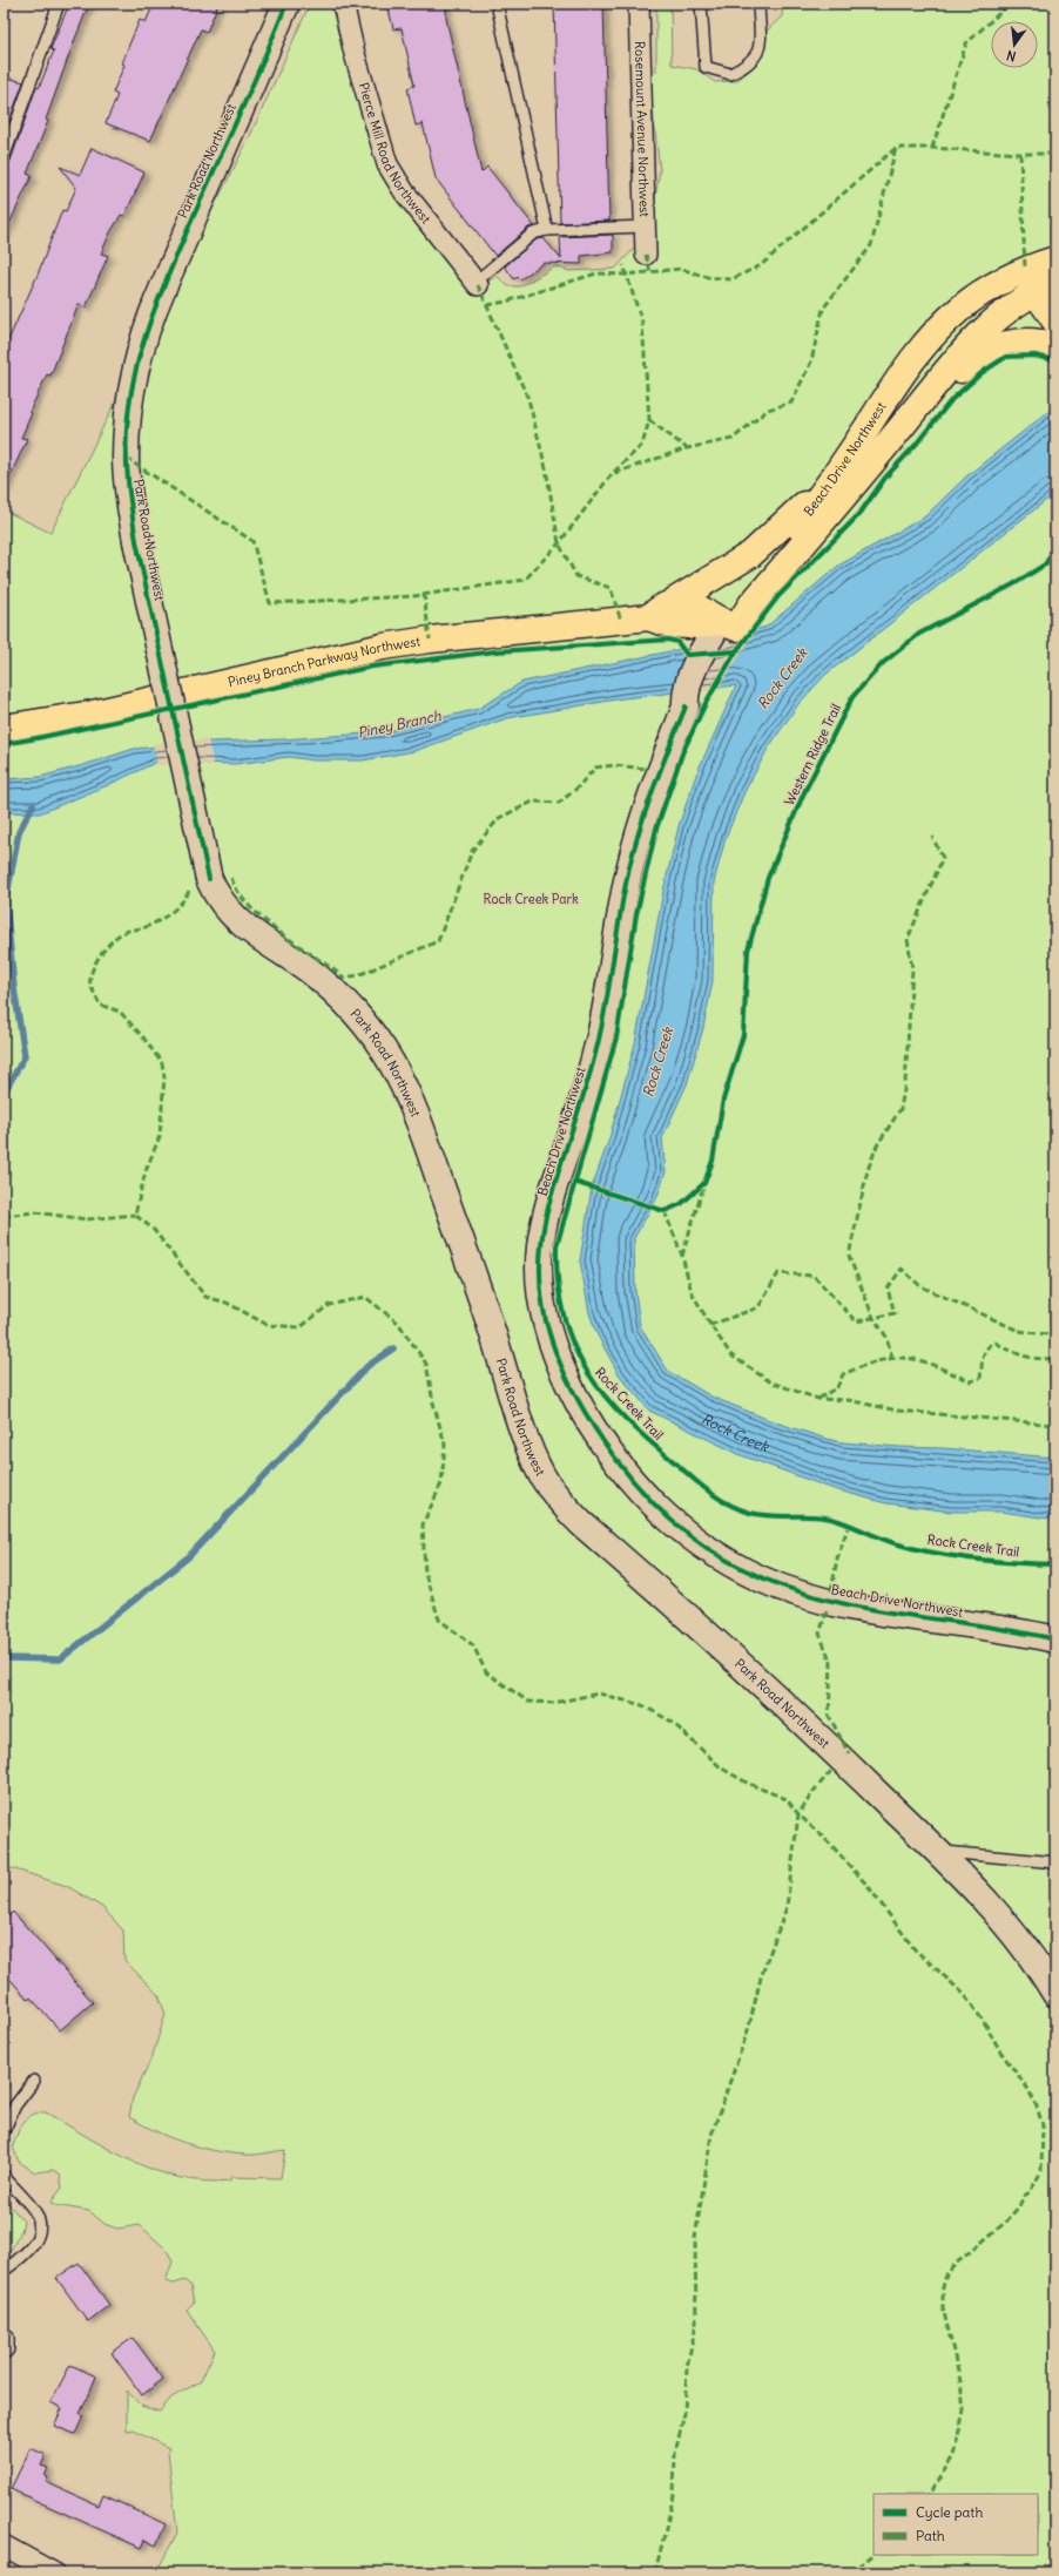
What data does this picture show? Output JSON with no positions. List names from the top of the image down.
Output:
{
  "streets": {
    "main road": ["Beach Drive Northwest", "Piney Branch Parkway Northwest"],
    "street": ["Rosemount Avenue Northwest", "Pierce Mill Road Northwest", "Park Road Northwest"],
    "cycle path": ["Western Ridge Trail", "Rock Creek Trail"]
  },
  "crossings": [
    ["Beach Drive Northwest", "Piney Branch Parkway Northwest"]
  ],
  "water": ["Rock Creek", "Piney Branch"],
  "parks": ["Rock Creek Park"],
  "legend": ["Cycle path", "Path"],
  "north": "bottom"
}
